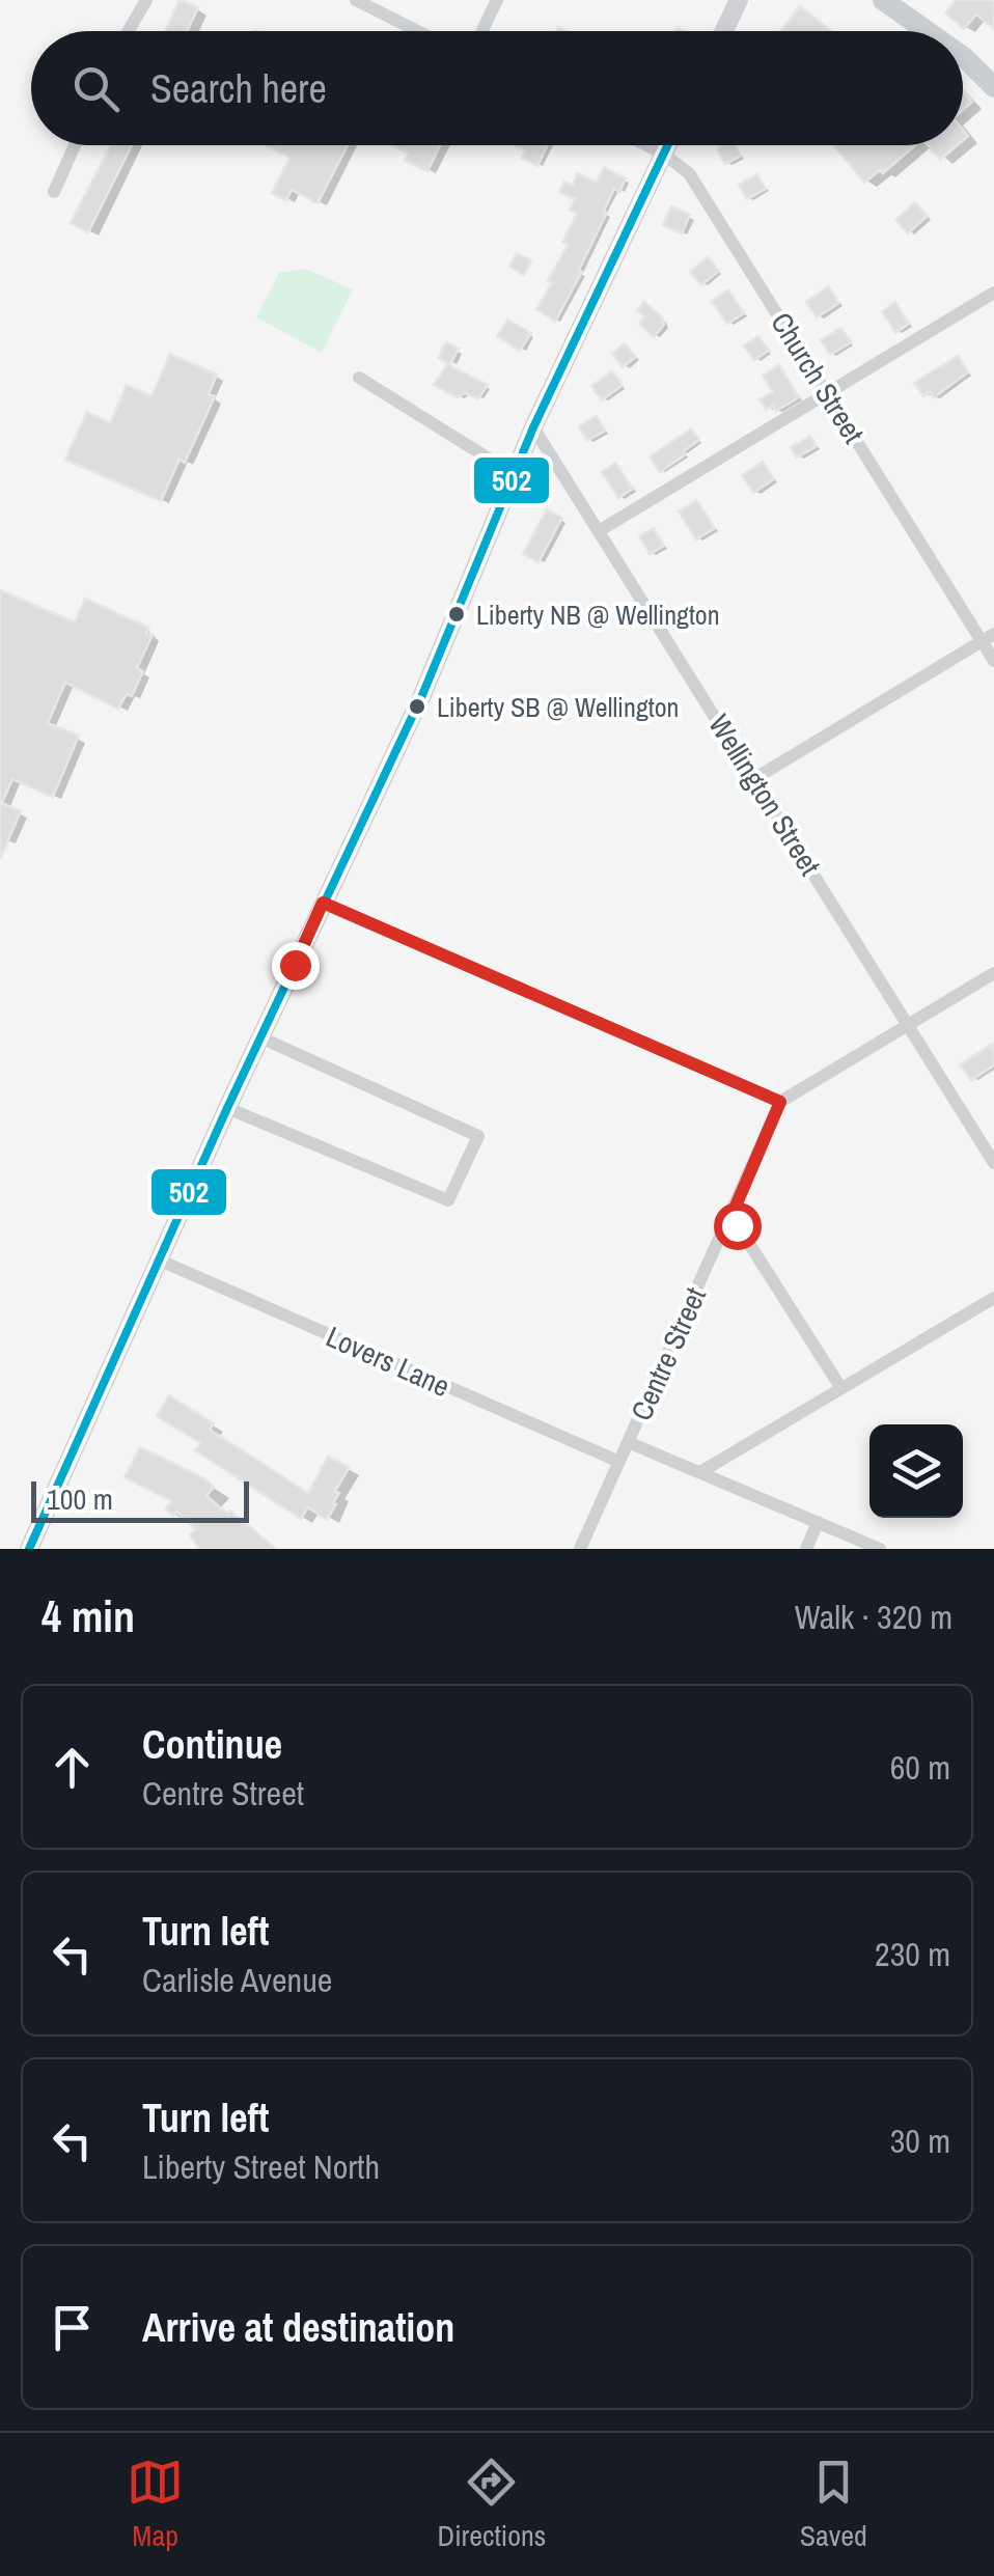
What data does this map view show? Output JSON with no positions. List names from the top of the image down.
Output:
{
  "streets": {
    "street": [
      "Church Street",
      "Wellington Street",
      "Centre Street",
      "Lovers Lane"
    ]
  },
  "crossings": [
    ["Centre Street", "Lovers Lane"]
  ],
  "places": ["Liberty NB @ Wellington", "Liberty SB @ Wellington"],
  "lines": ["transit line 502"],
  "scale_bar": "100 m",
  "page": {
    "search": "Search here",
    "scale": "100 m",
    "heading": ["4 min", "Walk · 320 m"],
    "list": [
      ["Continue", "Centre Street", "60 m"],
      ["Turn left", "Carlisle Avenue", "230 m"],
      ["Turn left", "Liberty Street North", "30 m"],
      "Arrive at destination"
    ],
    "nav": ["Map", "Directions", "Saved"]
  }
}
